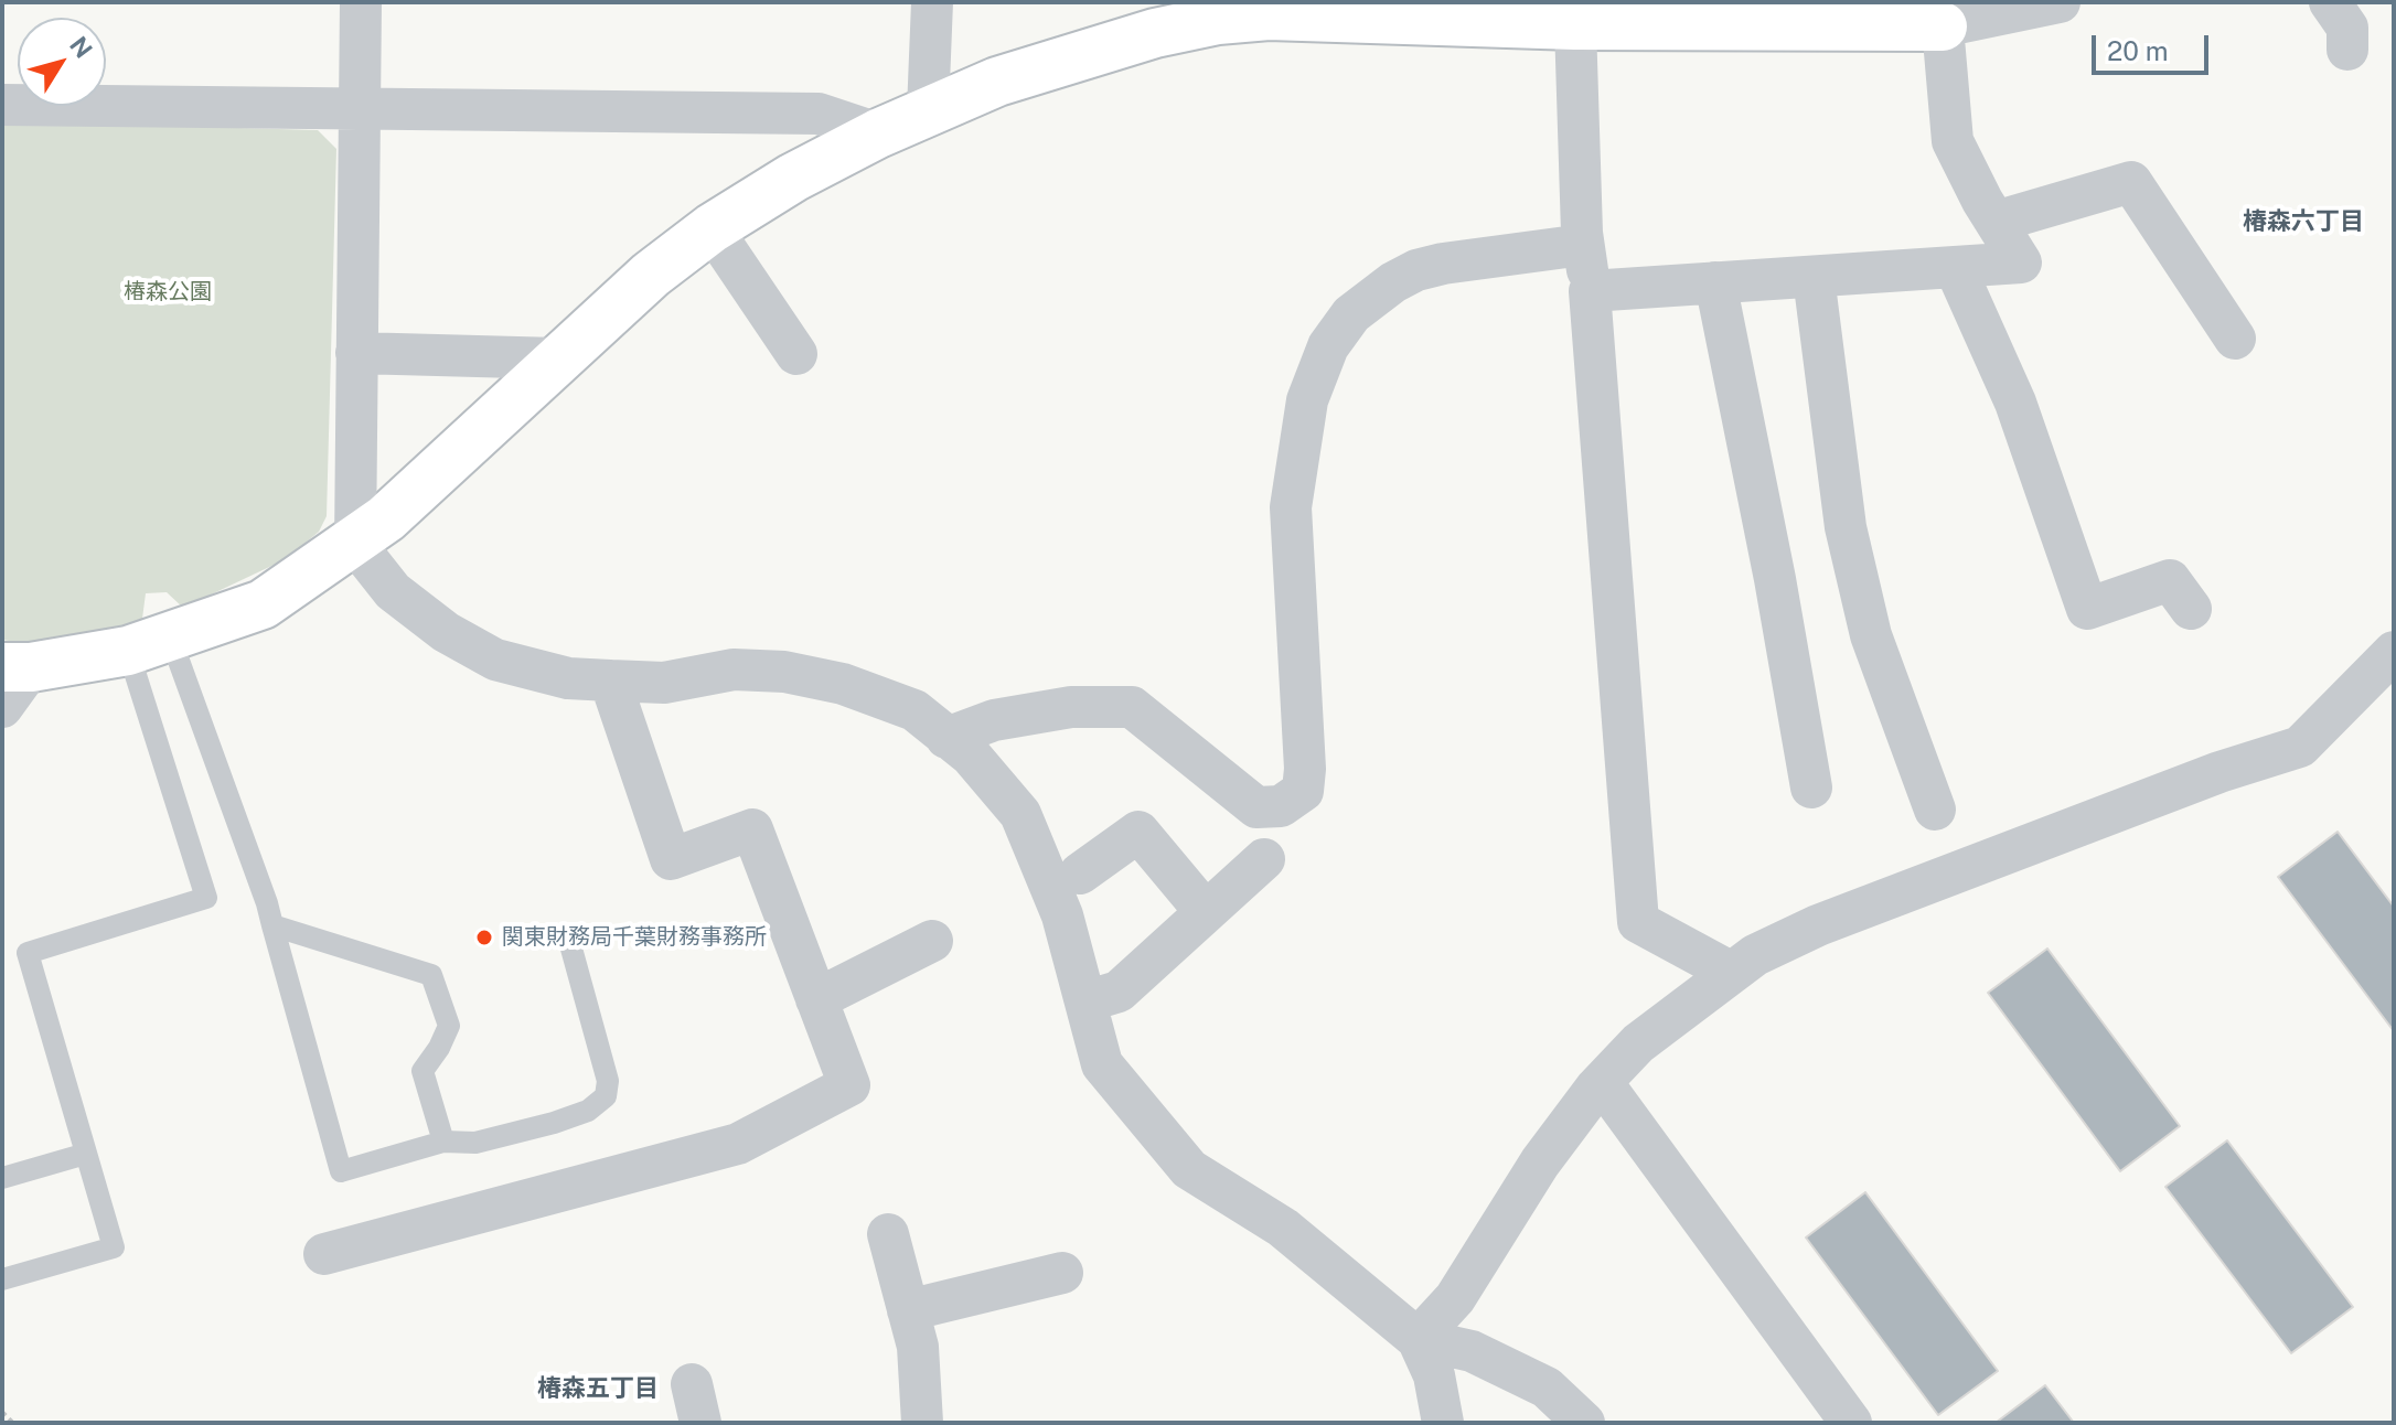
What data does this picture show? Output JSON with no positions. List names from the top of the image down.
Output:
{
  "districts": ["椿森六丁目", "椿森五丁目"],
  "parks": ["椿森公園"],
  "places": ["関東財務局千葉財務事務所"],
  "scale_bar": "20 m",
  "north": "top right"
}
